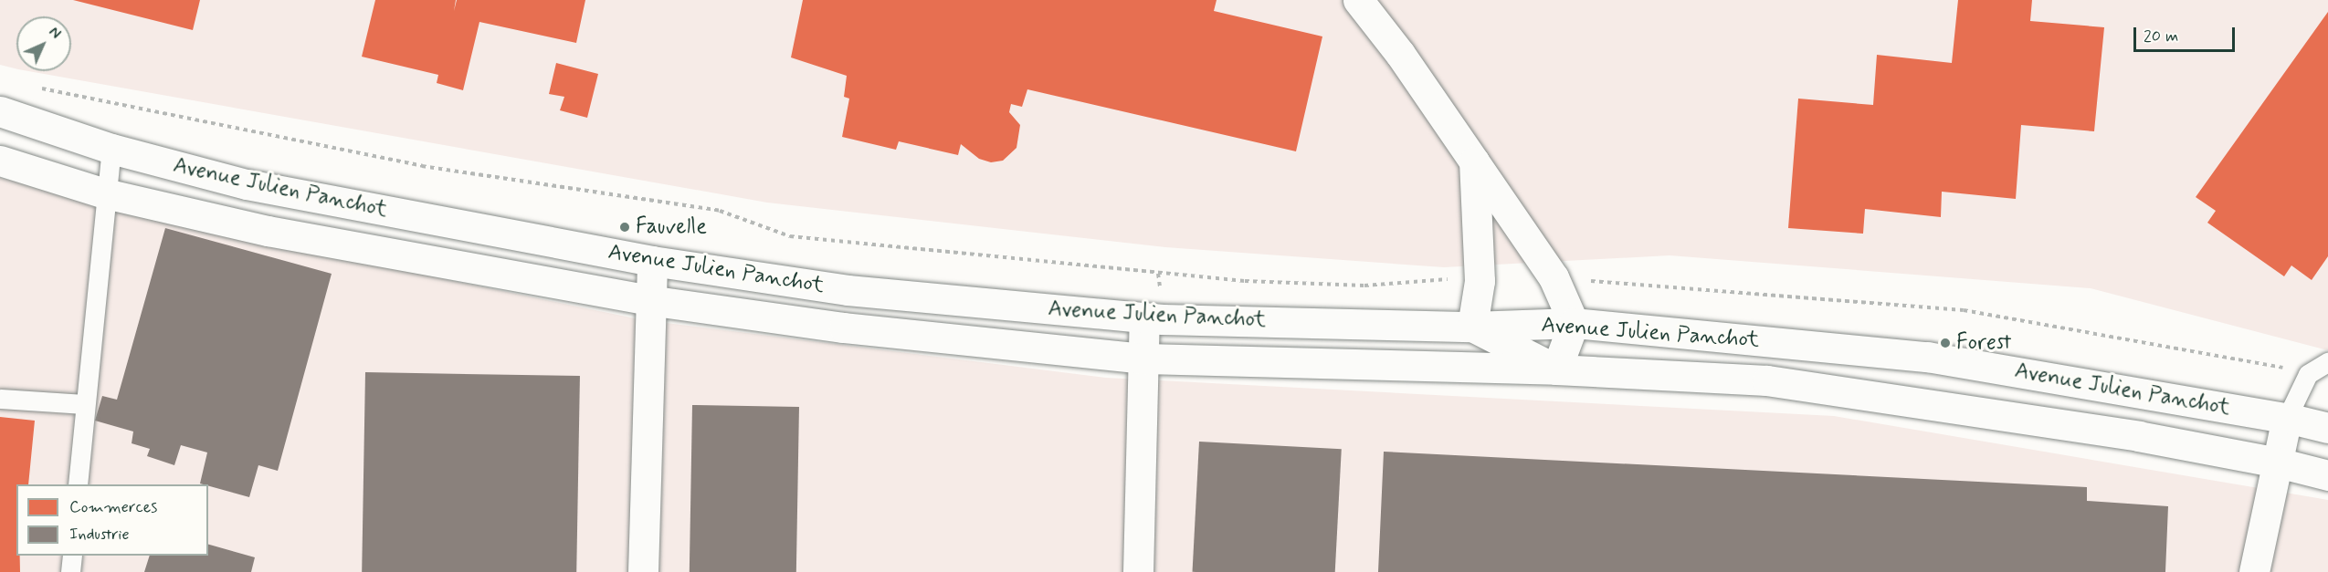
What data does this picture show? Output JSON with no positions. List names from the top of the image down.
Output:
{
  "streets": {
    "main road": ["Avenue Julien Panchot"]
  },
  "places": ["Fauvelle", "Forest"],
  "legend": ["Commerces", "Industrie"],
  "scale_bar": "20 m",
  "north": "top right"
}
